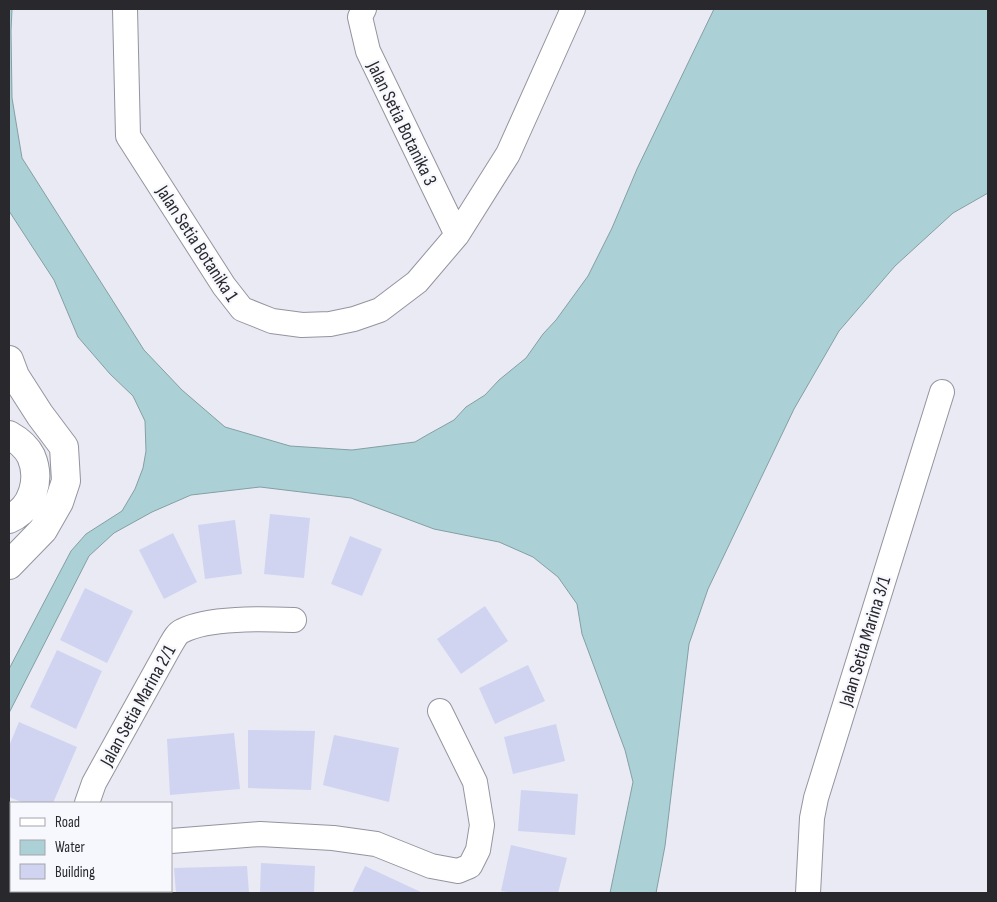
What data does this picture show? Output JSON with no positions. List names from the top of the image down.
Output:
{
  "streets": {
    "street": [
      "Jalan Setia Botanika 3",
      "Jalan Setia Botanika 1",
      "Jalan Setia Marina 3/1",
      "Jalan Setia Marina 2/1"
    ]
  },
  "crossings": [
    ["Jalan Setia Botanika 3", "Jalan Setia Botanika 1"]
  ],
  "legend": ["Road", "Water", "Building"]
}
